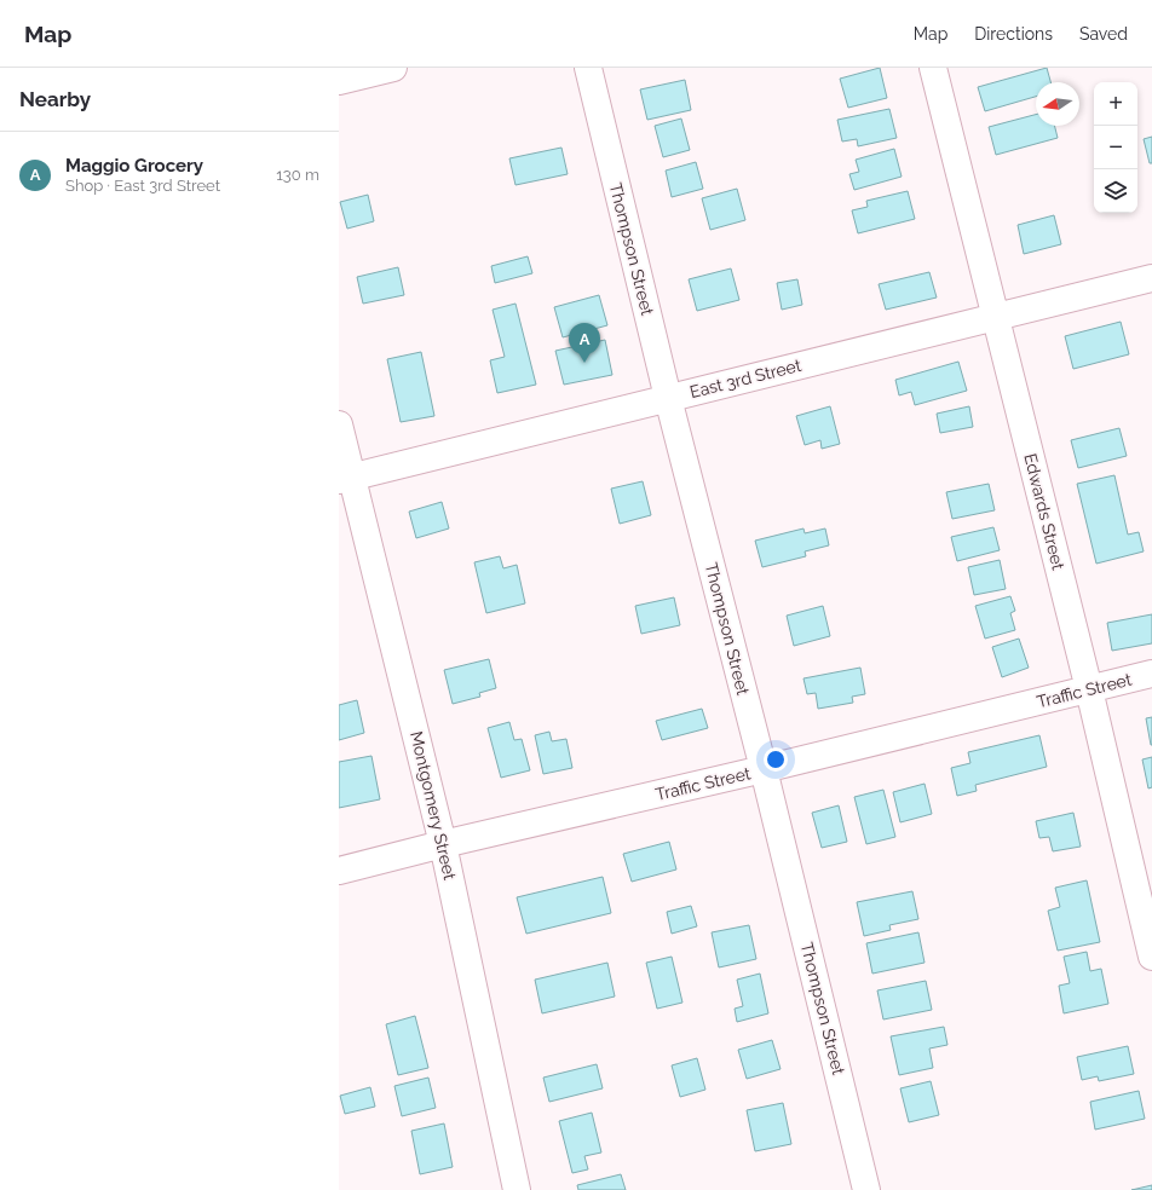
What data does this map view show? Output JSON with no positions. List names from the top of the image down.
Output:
{
  "streets": {
    "street": [
      "Thompson Street",
      "East 3rd Street",
      "Edwards Street",
      "Traffic Street",
      "Montgomery Street"
    ]
  },
  "crossings": [
    ["Thompson Street", "East 3rd Street"],
    ["Thompson Street", "Traffic Street"],
    ["East 3rd Street", "Edwards Street"],
    ["East 3rd Street", "Montgomery Street"],
    ["Edwards Street", "Traffic Street"],
    ["Traffic Street", "Montgomery Street"]
  ],
  "north": "left",
  "page": {
    "header": "Map",
    "nav": ["Map", "Directions", "Saved"],
    "heading": "Nearby",
    "map_buttons": ["+", "−"],
    "list": [
      {
        "mark": "A",
        "name": "Maggio Grocery",
        "note": "Shop · East 3rd Street",
        "value": "130 m"
      }
    ],
    "pins": "A"
  }
}
